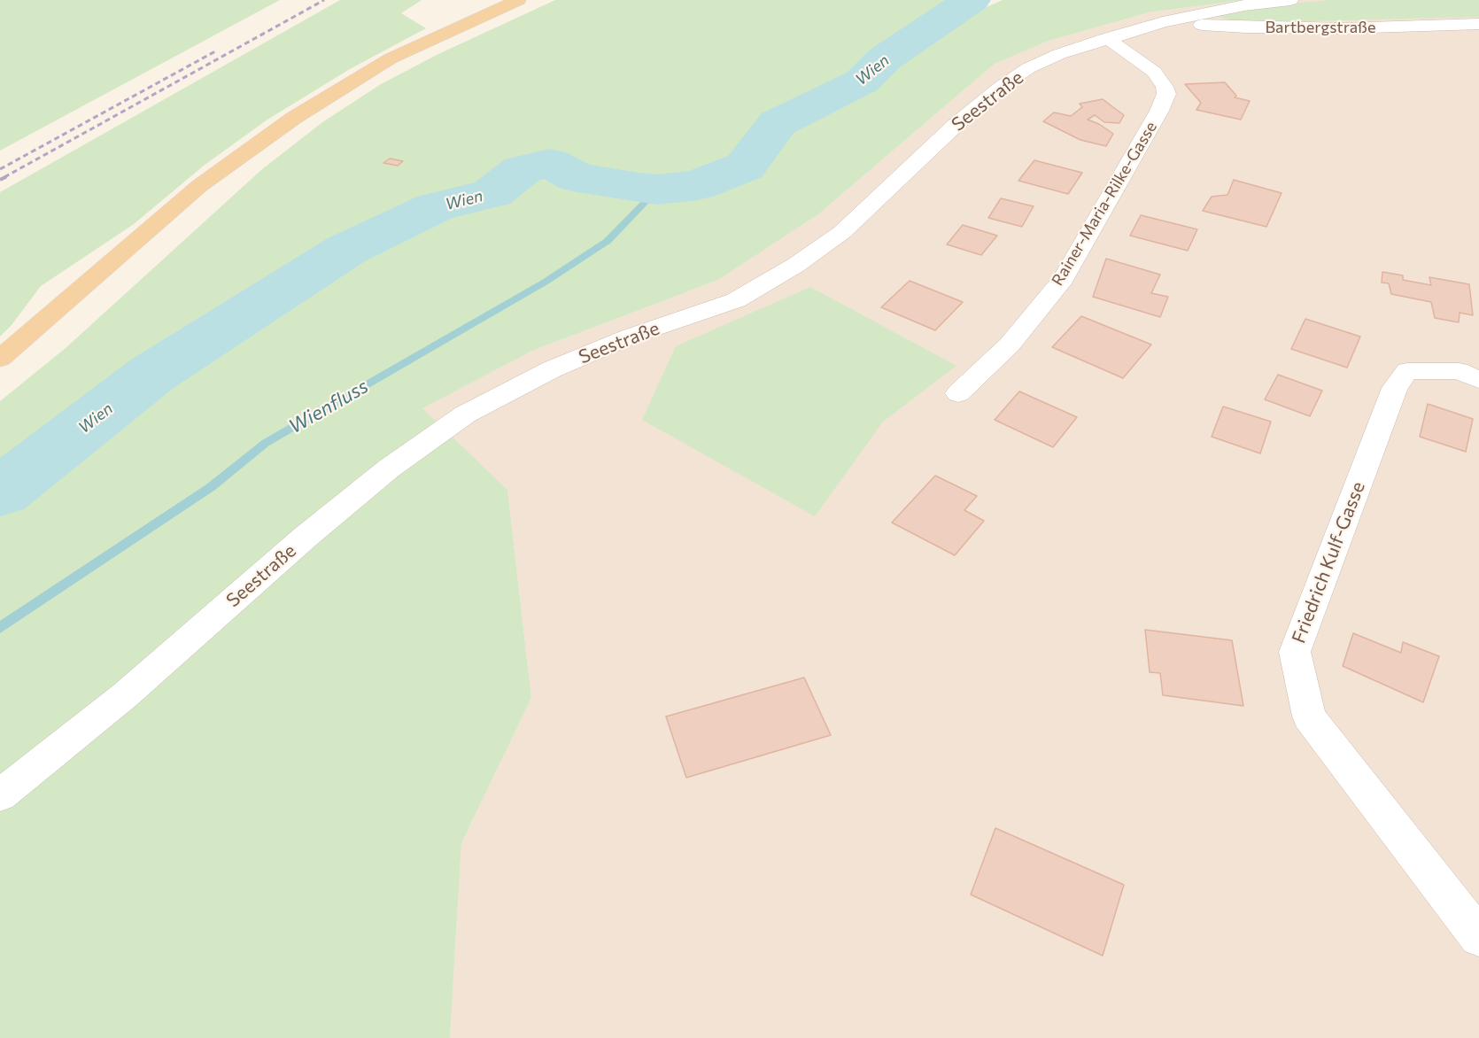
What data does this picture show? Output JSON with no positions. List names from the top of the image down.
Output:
{
  "streets": {
    "street": [
      "Bartbergstraße",
      "Seestraße",
      "Rainer-Maria-Rilke-Gasse",
      "Friedrich Kulf-Gasse"
    ]
  },
  "crossings": [
    ["Bartbergstraße", "Seestraße"],
    ["Seestraße", "Rainer-Maria-Rilke-Gasse"]
  ],
  "water": ["Wien", "Wienfluss"]
}
